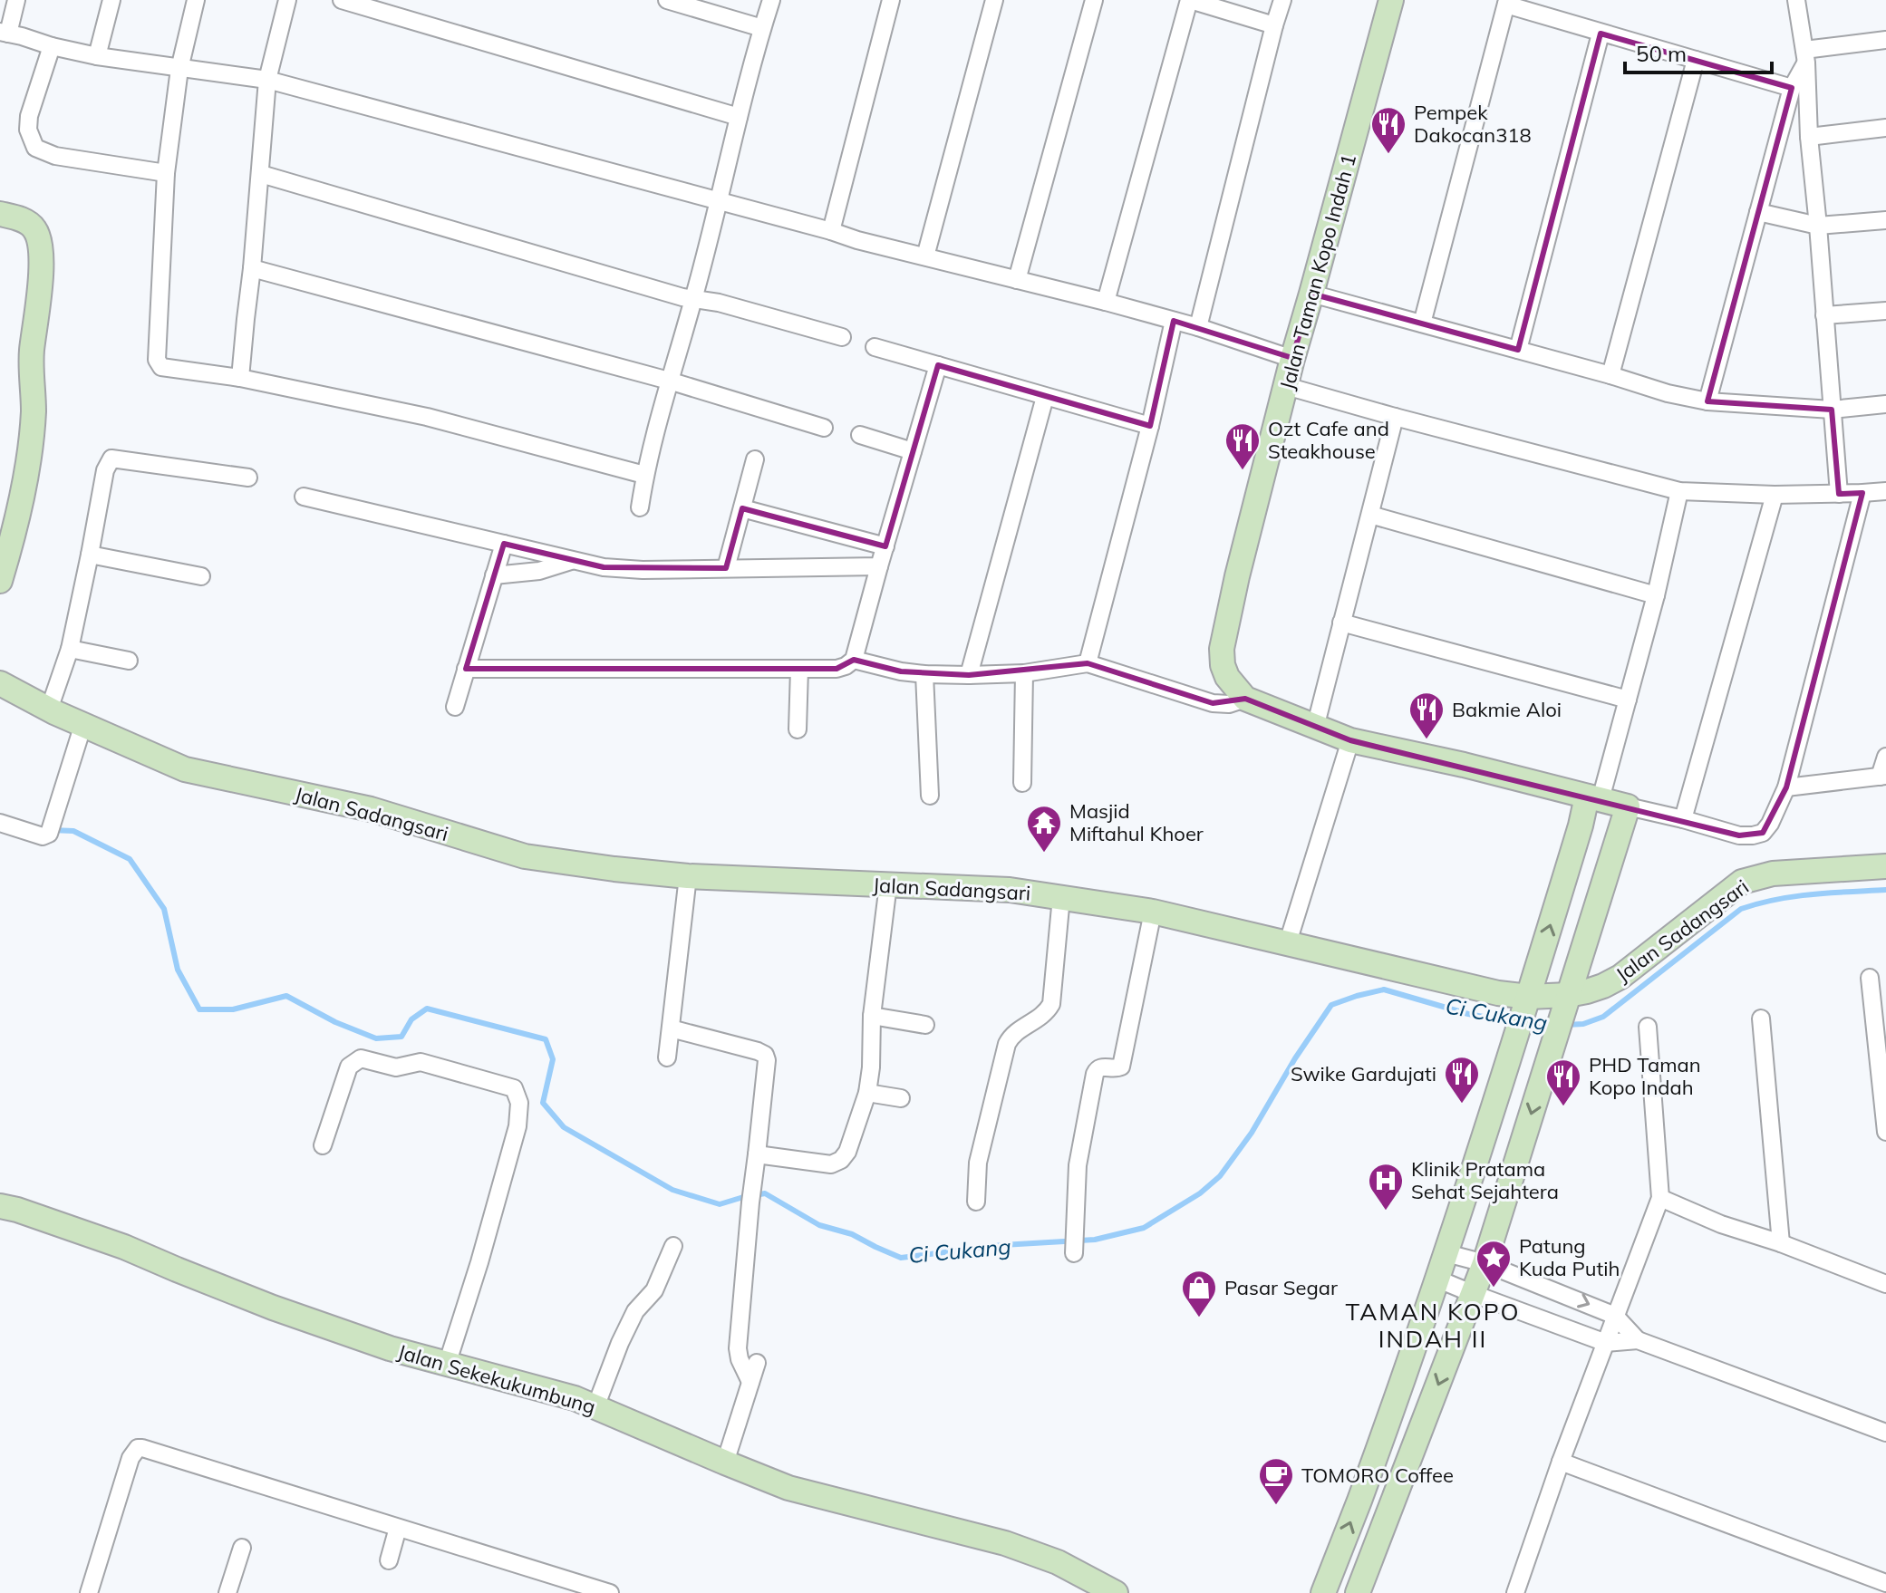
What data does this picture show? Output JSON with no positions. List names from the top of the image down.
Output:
{
  "streets": {
    "street": ["Jalan Taman Kopo Indah 1", "Jalan Sadangsari", "Jalan Sekekukumbung"]
  },
  "districts": ["TAMAN KOPO INDAH II"],
  "water": ["Ci Cukang"],
  "places": {
    "restaurant": [
      "Pempek Dakocan318",
      "Ozt Cafe and Steakhouse",
      "Bakmie Aloi",
      "Swike Gardujati",
      "PHD Taman Kopo Indah"
    ],
    "temple": ["Masjid Miftahul Khoer"],
    "hospital": ["Klinik Pratama Sehat Sejahtera"],
    "place": ["Patung Kuda Putih"],
    "shop": ["Pasar Segar"],
    "cafe": ["TOMORO Coffee"]
  },
  "scale_bar": "50 m"
}
